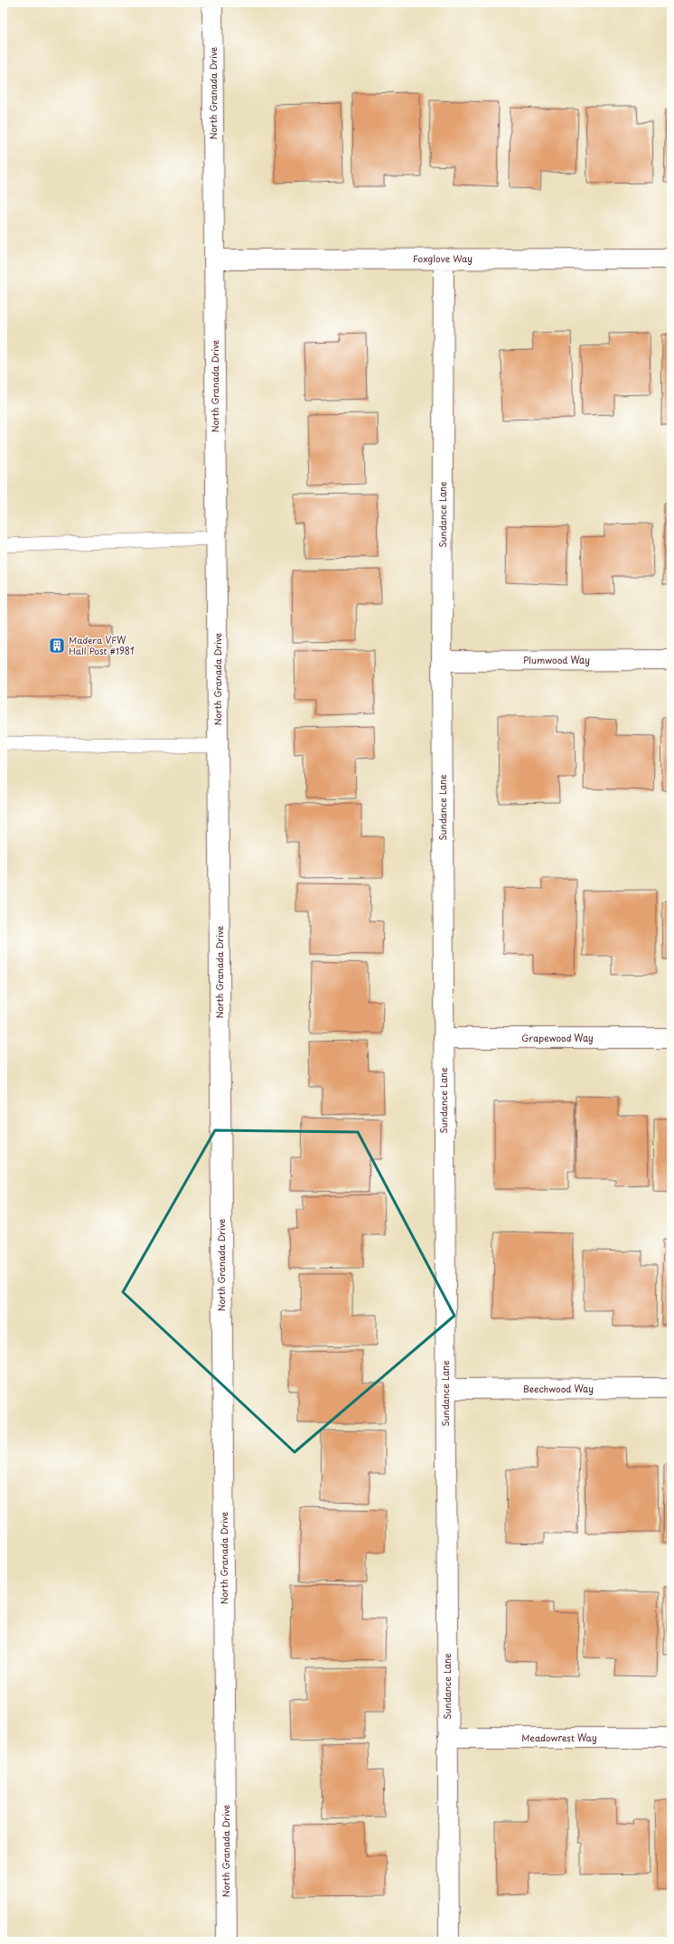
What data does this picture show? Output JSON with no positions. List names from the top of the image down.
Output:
{
  "streets": {
    "street": [
      "North Granada Drive",
      "Foxglove Way",
      "Sundance Lane",
      "Plumwood Way",
      "Grapewood Way",
      "Beechwood Way",
      "Meadowrest Way"
    ]
  },
  "crossings": [
    ["North Granada Drive", "Foxglove Way"],
    ["Foxglove Way", "Sundance Lane"],
    ["Sundance Lane", "Plumwood Way"],
    ["Sundance Lane", "Grapewood Way"],
    ["Sundance Lane", "Beechwood Way"],
    ["Sundance Lane", "Meadowrest Way"]
  ],
  "places": {
    "building": ["Madera VFW Hall Post #1981"]
  }
}
